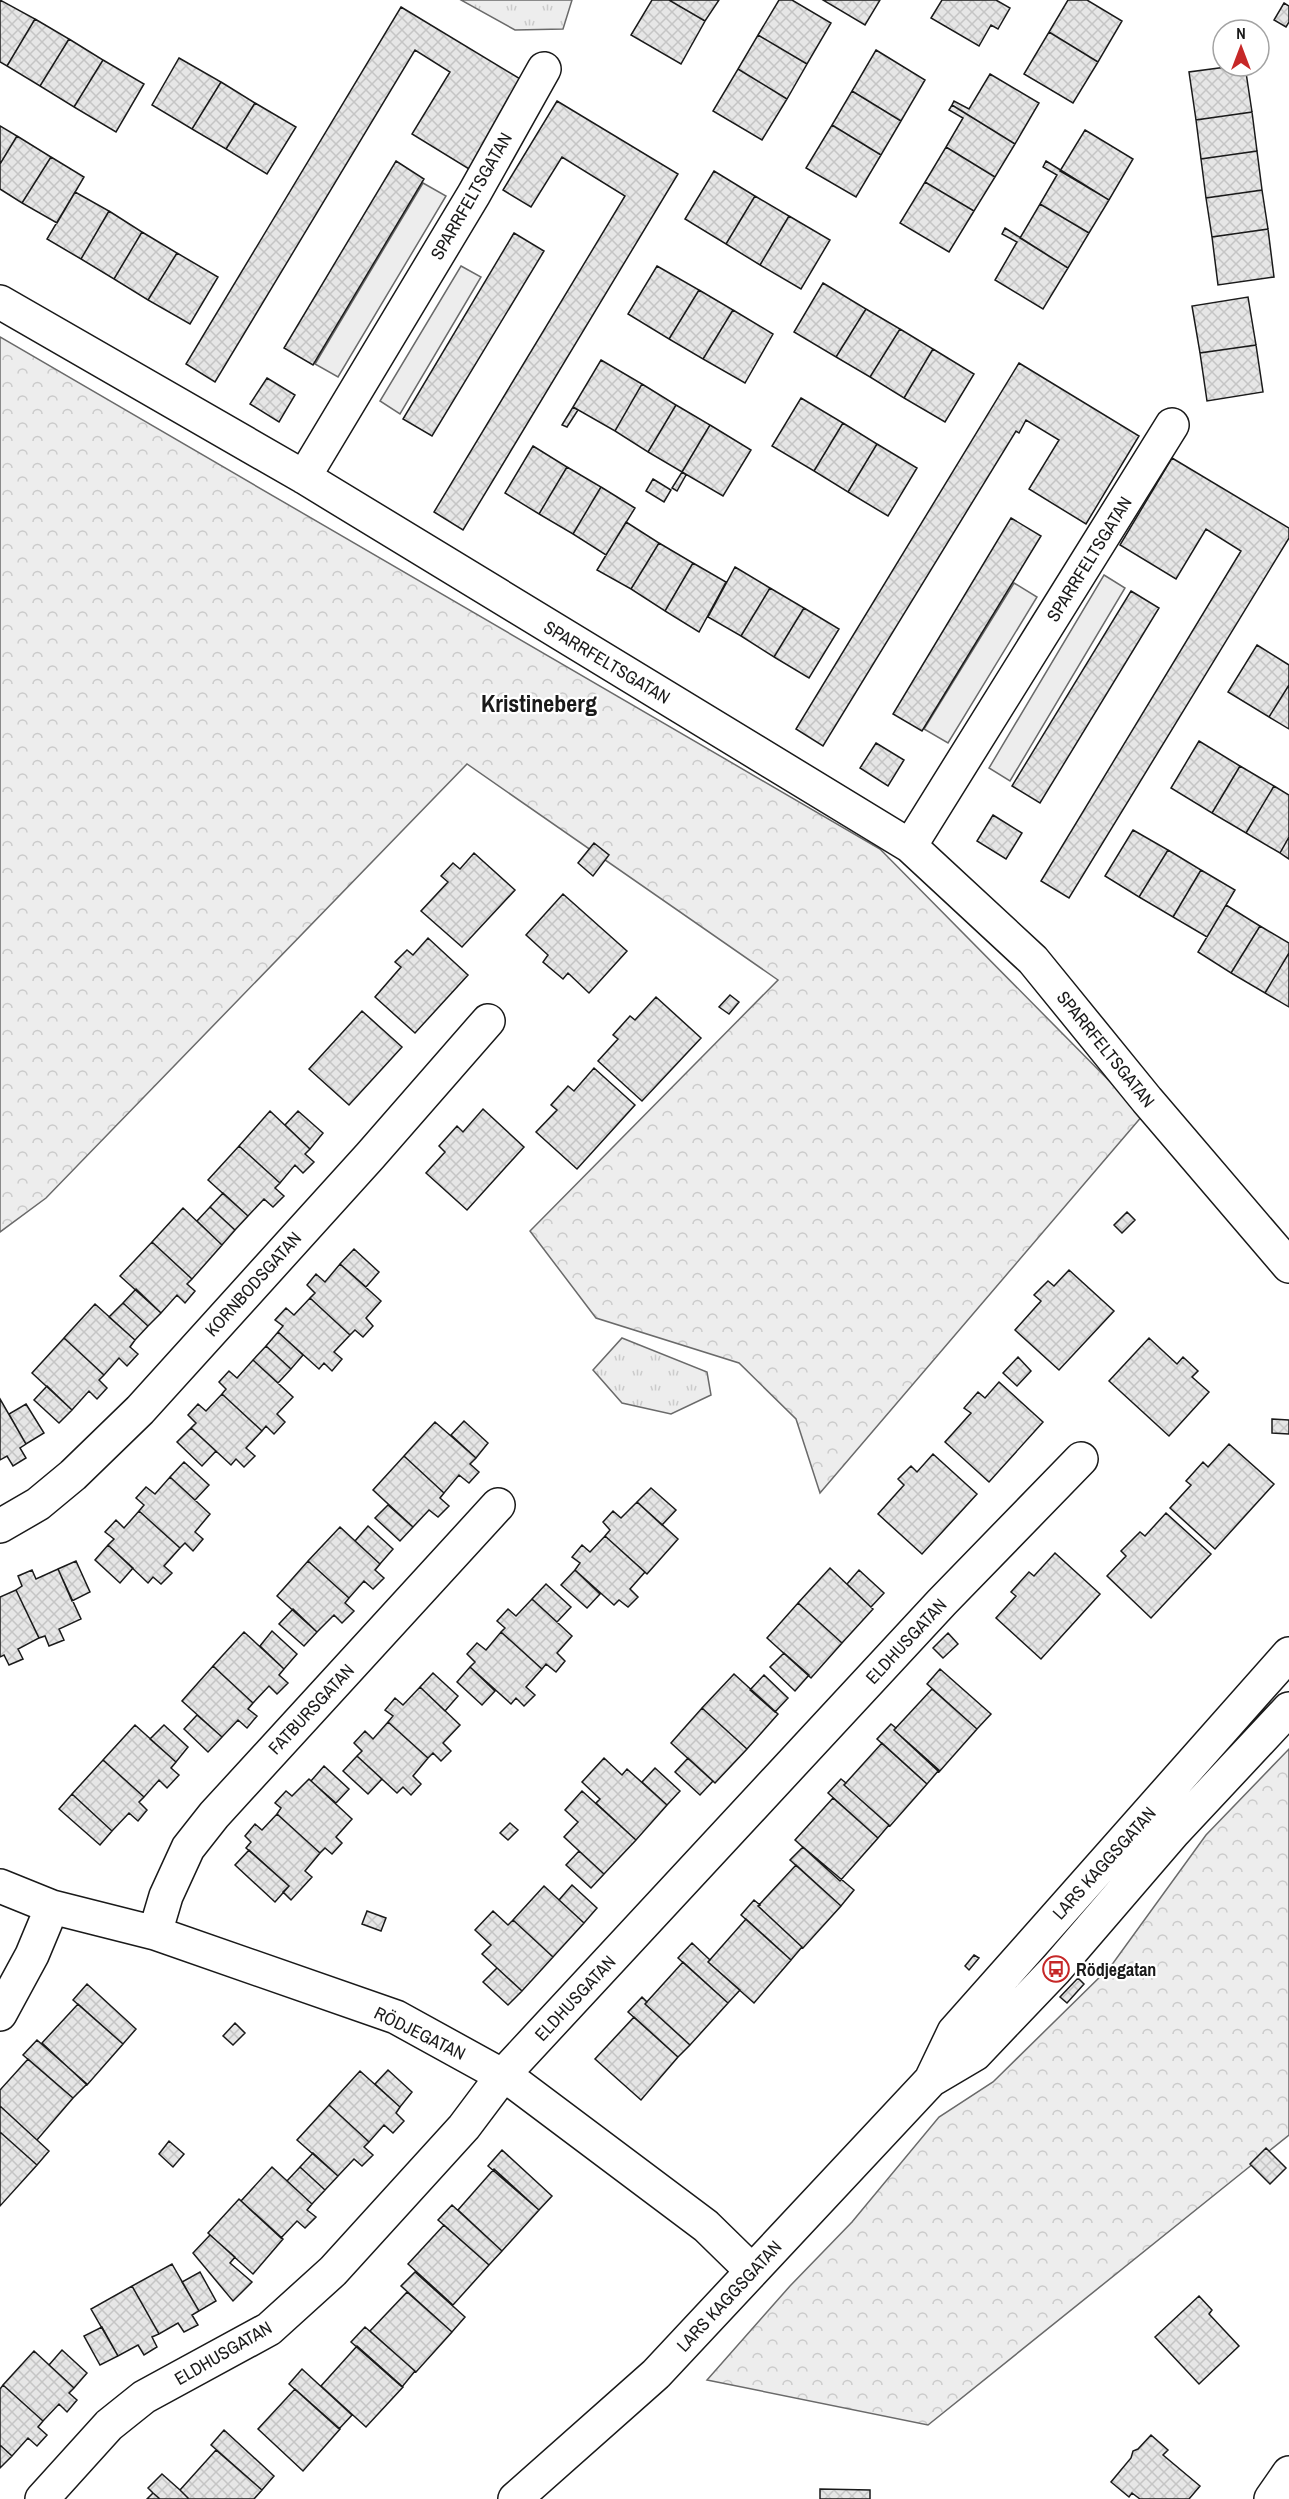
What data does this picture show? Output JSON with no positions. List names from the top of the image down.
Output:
{
  "streets": {
    "street": [
      "SPARRFELTSGATAN",
      "KORNBODSGATAN",
      "ELDHUSGATAN",
      "FATBURSGATAN",
      "LARS KAGGSGATAN",
      "RÖDJEGATAN"
    ]
  },
  "crossings": [
    ["ELDHUSGATAN", "RÖDJEGATAN"],
    ["FATBURSGATAN", "RÖDJEGATAN"],
    ["LARS KAGGSGATAN", "RÖDJEGATAN"]
  ],
  "districts": ["Kristineberg"],
  "places": {
    "bus stop": ["Rödjegatan"]
  },
  "north": "top"
}
